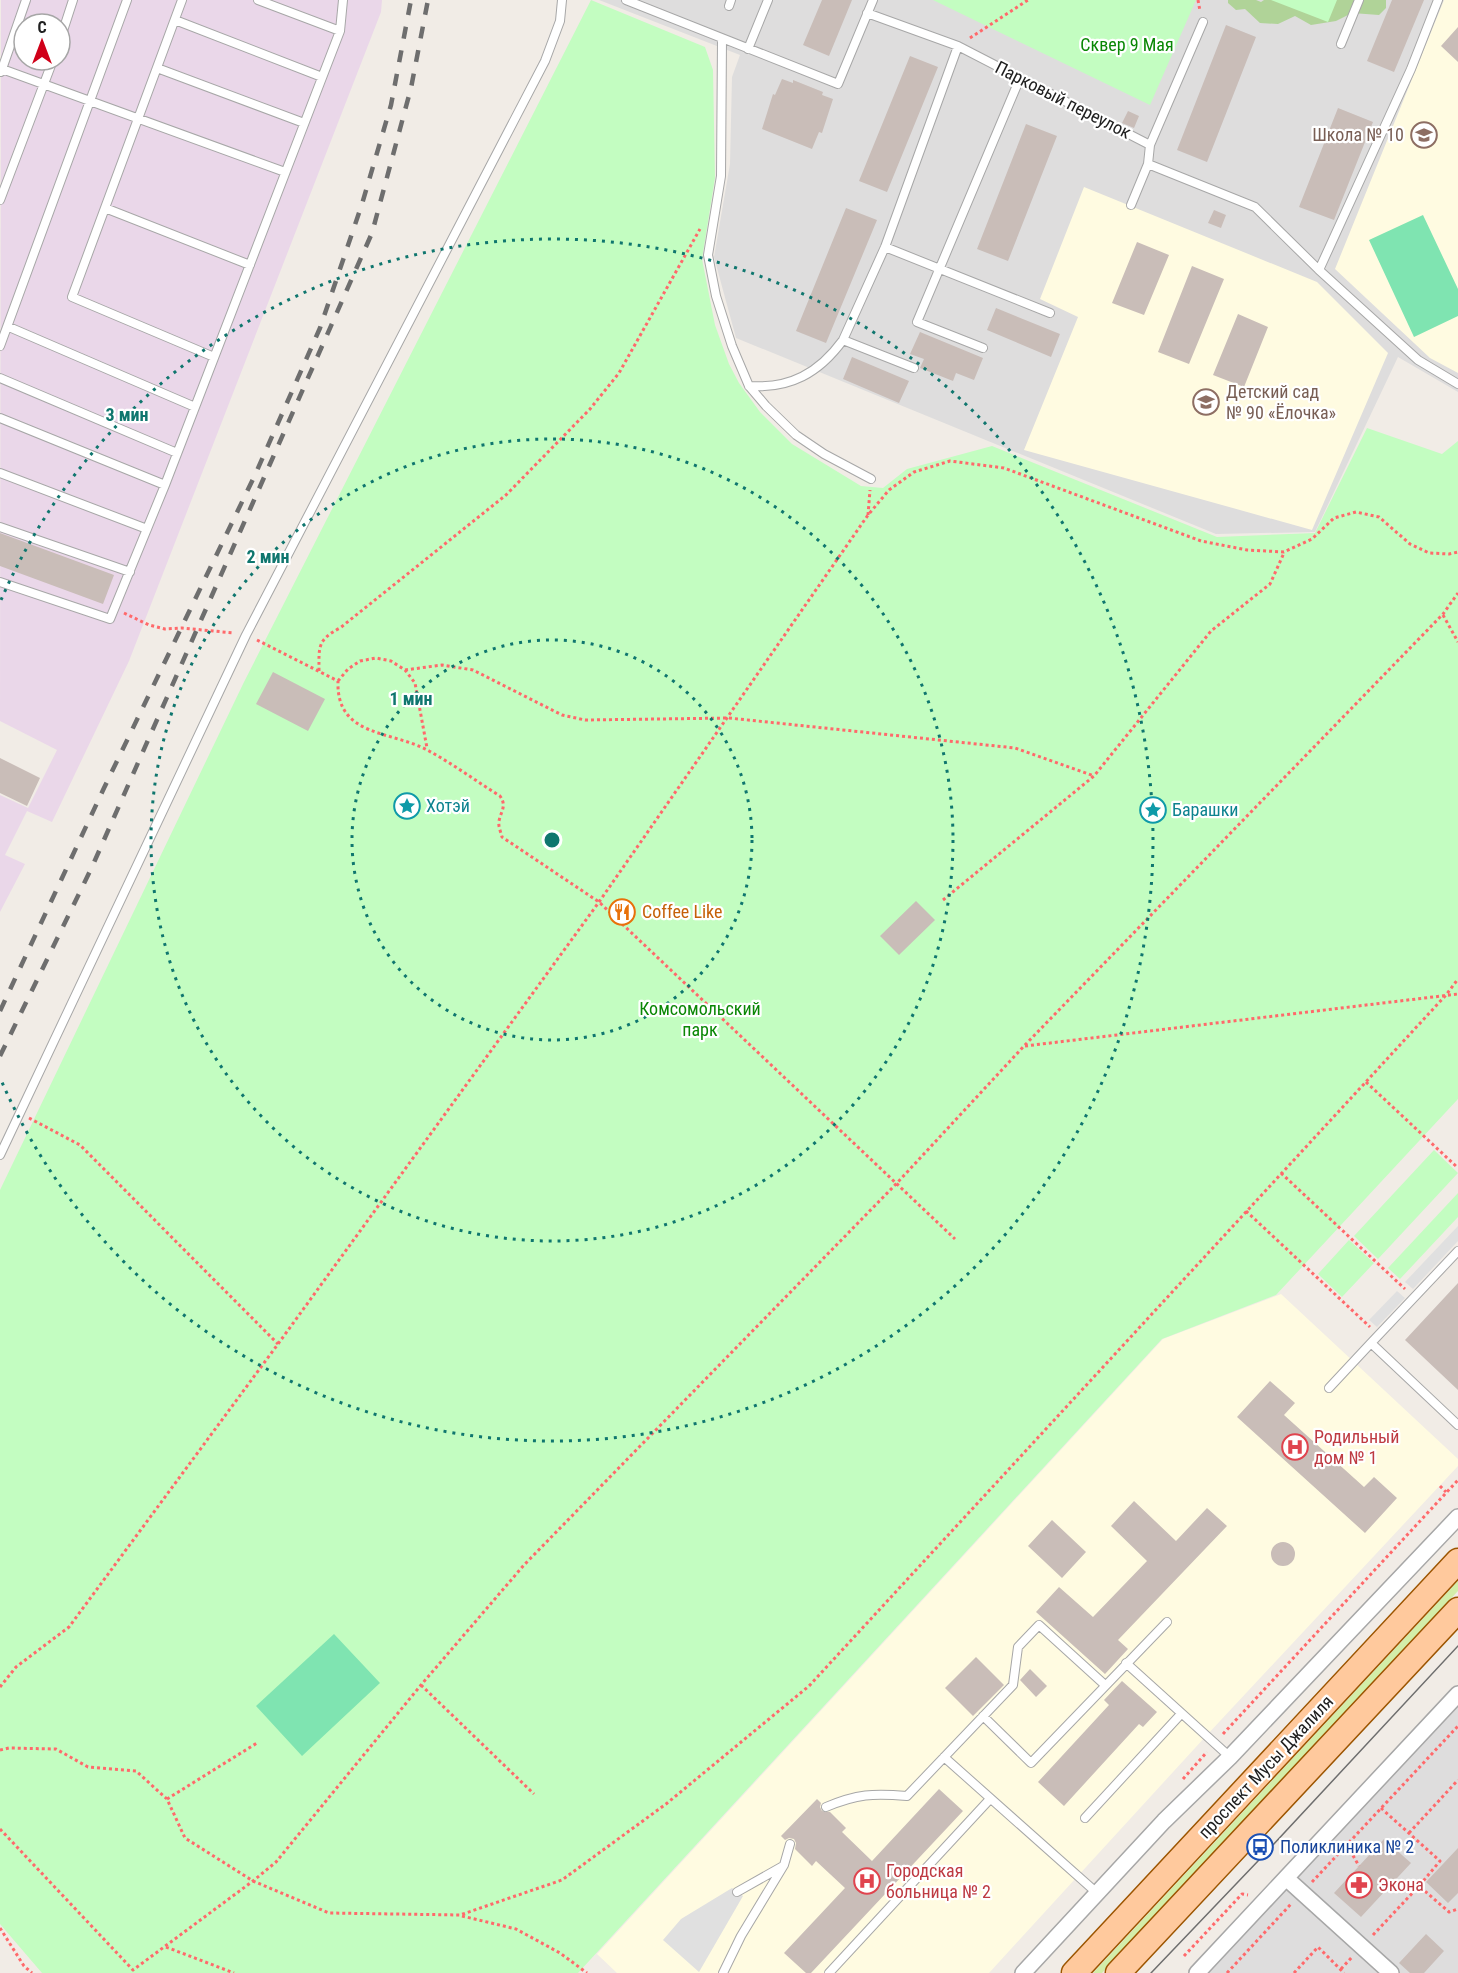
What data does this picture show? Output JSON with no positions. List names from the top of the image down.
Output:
{
  "streets": {
    "main road": ["проспект Мусы Джалиля"],
    "lane": ["Парковый переулок"]
  },
  "parks": ["Сквер 9 Мая", "Комсомольский парк"],
  "places": {
    "school or university": ["Школа № 10", "Детский сад № 90 «Ёлочка»"],
    "place": ["Хотэй", "Барашки"],
    "restaurant": ["Coffee Like"],
    "hospital": ["Родильный дом № 1", "Городская больница № 2"],
    "bus stop": ["Поликлиника № 2"],
    "pharmacy": ["Экона"]
  },
  "north": "top",
  "rings": ["3 мин", "2 мин", "1 мин"]
}
